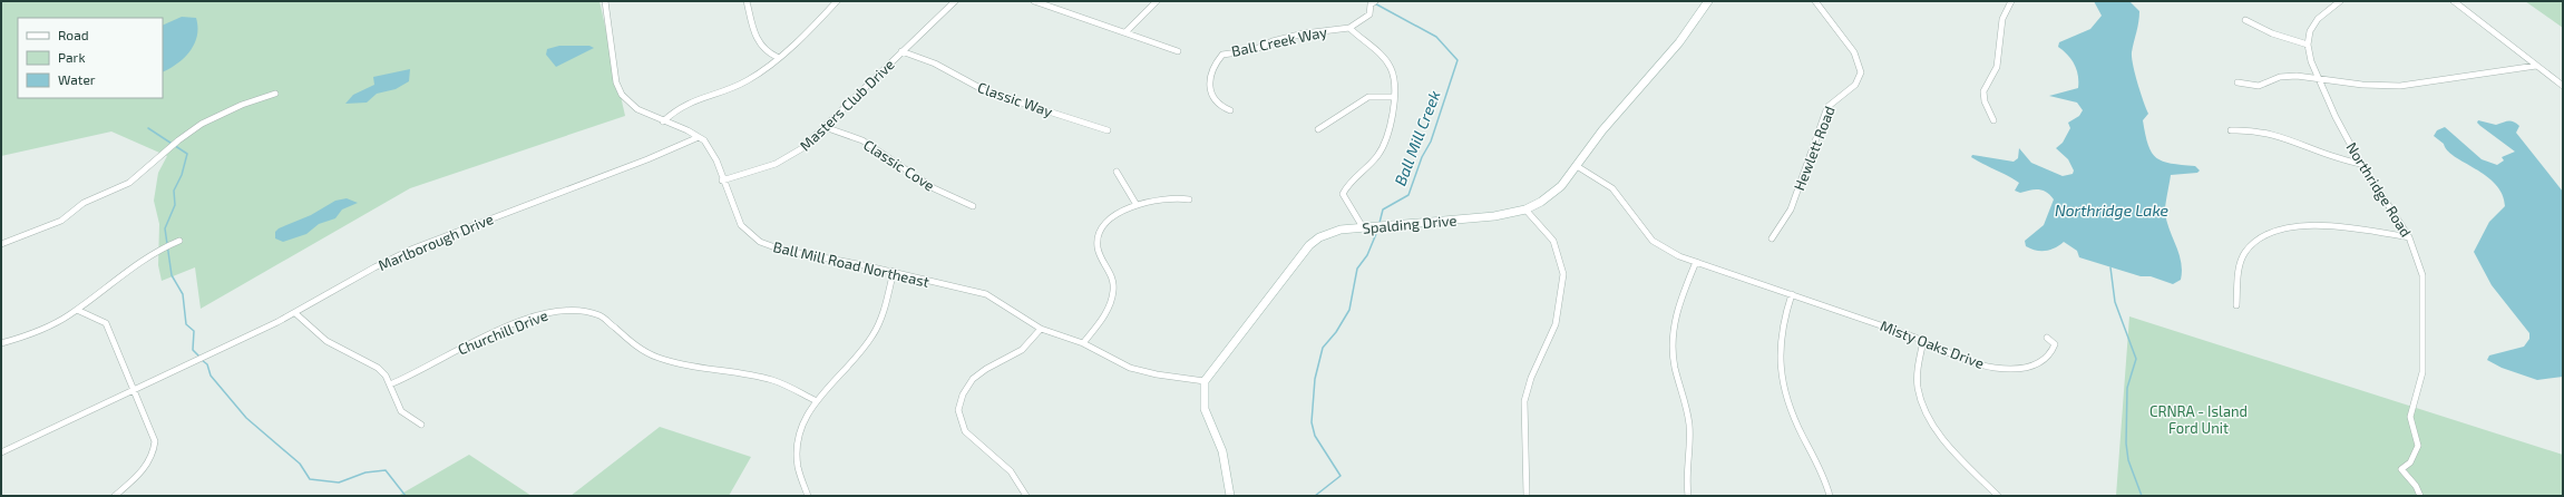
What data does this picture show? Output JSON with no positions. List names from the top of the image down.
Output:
{
  "streets": {
    "street": [
      "Ball Creek Way",
      "Classic Way",
      "Masters Club Drive",
      "Hewlett Road",
      "Classic Cove",
      "Northridge Road",
      "Spalding Drive",
      "Marlborough Drive",
      "Ball Mill Road Northeast",
      "Churchill Drive",
      "Misty Oaks Drive"
    ]
  },
  "crossings": [
    ["Classic Way", "Masters Club Drive"],
    ["Masters Club Drive", "Classic Cove"],
    ["Masters Club Drive", "Ball Mill Road Northeast"],
    ["Spalding Drive", "Ball Mill Road Northeast"],
    ["Marlborough Drive", "Ball Mill Road Northeast"]
  ],
  "water": ["Ball Mill Creek", "Northridge Lake"],
  "parks": ["CRNRA - Island Ford Unit"],
  "legend": ["Road", "Park", "Water"]
}
